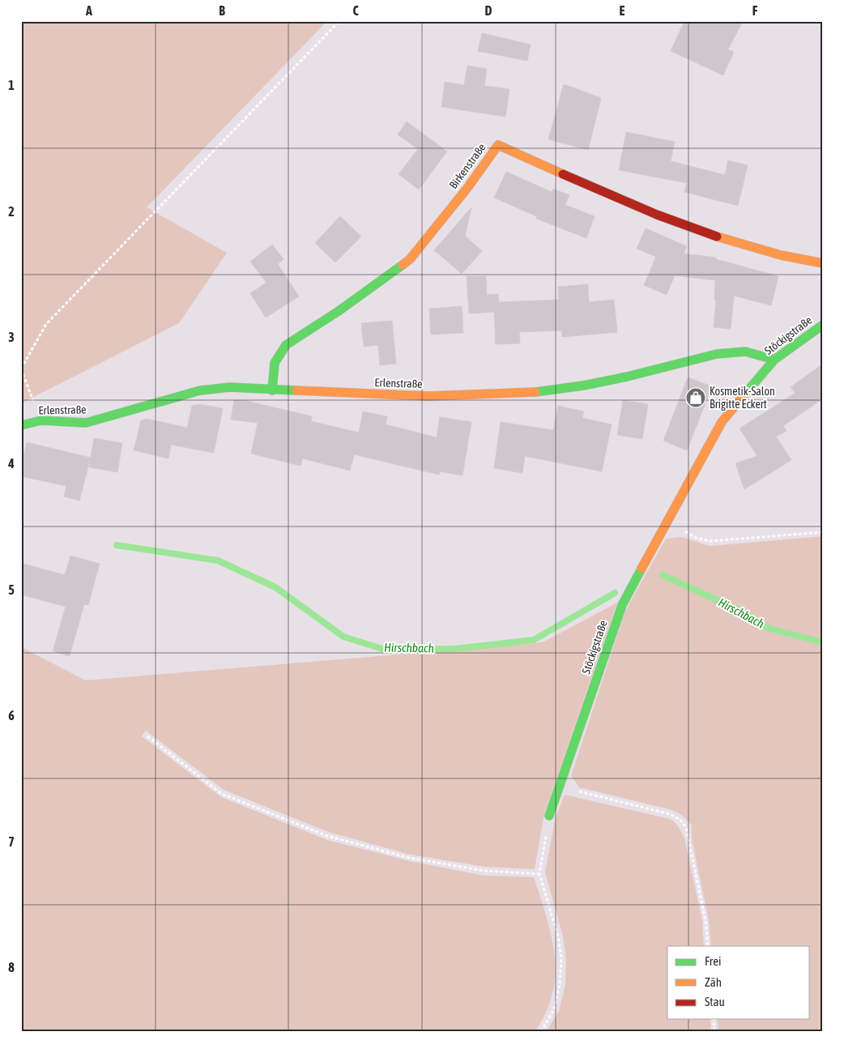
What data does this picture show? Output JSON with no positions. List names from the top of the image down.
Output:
{
  "streets": {
    "street": ["Birkenstraße", "Stöckigstraße", "Erlenstraße"]
  },
  "crossings": [
    ["Birkenstraße", "Erlenstraße"],
    ["Stöckigstraße", "Erlenstraße"]
  ],
  "water": ["Hirschbach"],
  "places": {
    "shop": ["Kosmetik-Salon Brigitte Eckert"]
  },
  "legend": ["Frei", "Zäh", "Stau"],
  "grid": {
    "columns": [
      "A",
      "B",
      "C",
      "D",
      "E",
      "F"
    ],
    "rows": [
      "1",
      "2",
      "3",
      "4",
      "5",
      "6",
      "7",
      "8"
    ]
  }
}
